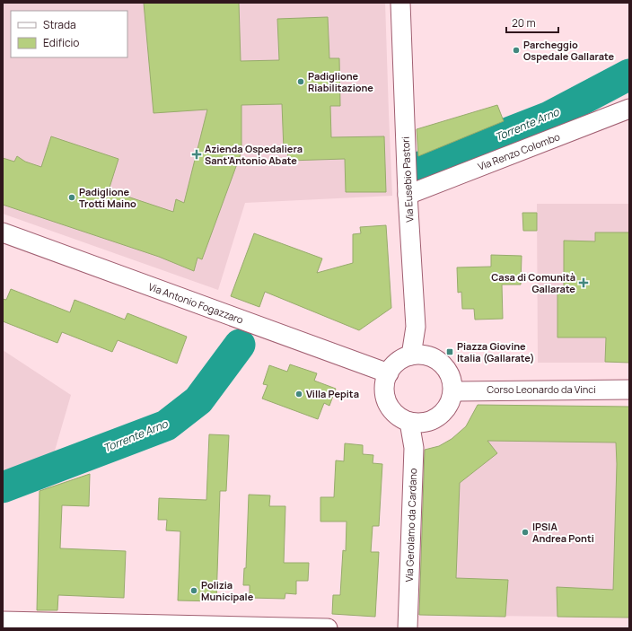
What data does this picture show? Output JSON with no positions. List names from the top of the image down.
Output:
{
  "streets": {
    "street": [
      "Via Renzo Colombo",
      "Via Eusebio Pastori",
      "Via Antonio Fogazzaro",
      "Corso Leonardo da Vinci",
      "Via Gerolamo da Cardano"
    ]
  },
  "crossings": [
    ["Via Renzo Colombo", "Via Eusebio Pastori"],
    ["Via Eusebio Pastori", "Via Antonio Fogazzaro"],
    ["Via Eusebio Pastori", "Corso Leonardo da Vinci"],
    ["Via Eusebio Pastori", "Via Gerolamo da Cardano"],
    ["Via Antonio Fogazzaro", "Corso Leonardo da Vinci"],
    ["Via Antonio Fogazzaro", "Via Gerolamo da Cardano"],
    ["Corso Leonardo da Vinci", "Via Gerolamo da Cardano"]
  ],
  "water": ["Torrente Arno"],
  "places": {
    "other": [
      "Parcheggio Ospedale Gallarate",
      "Padiglione Riabilitazione",
      "Padiglione Trotti Maino",
      "Villa Pepita",
      "IPSIA Andrea Ponti",
      "Polizia Municipale"
    ],
    "health": ["Azienda Ospedaliera Sant'Antonio Abate", "Casa di Comunità Gallarate"],
    "transit": ["Piazza Giovine Italia (Gallarate)"]
  },
  "legend": ["Strada", "Edificio"],
  "scale_bar": "20 m"
}
